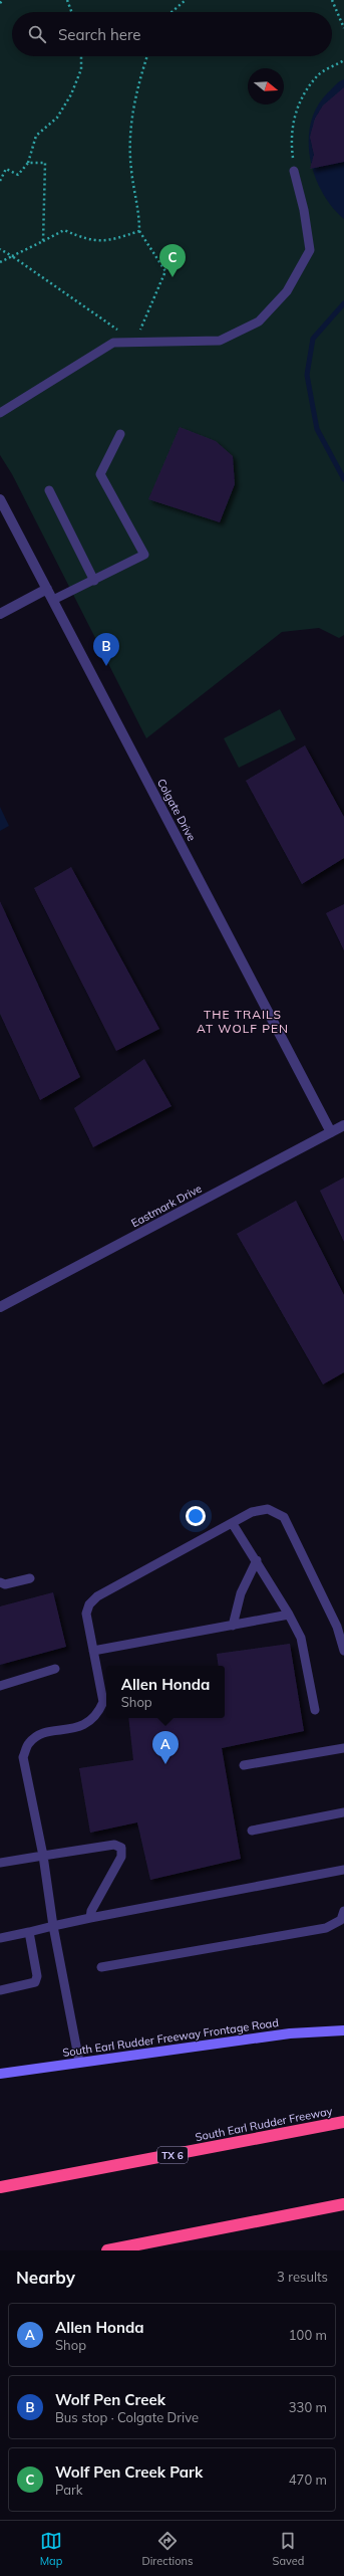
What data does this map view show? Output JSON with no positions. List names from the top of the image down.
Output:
{
  "streets": {
    "highway": ["South Earl Rudder Freeway", "TX 6"],
    "main road": ["South Earl Rudder Freeway Frontage Road"],
    "street": ["Colgate Drive", "Eastmark Drive"]
  },
  "crossings": [
    ["Colgate Drive", "Eastmark Drive"]
  ],
  "districts": ["THE TRAILS AT WOLF PEN"],
  "north": "right",
  "page": {
    "search": "Search here",
    "pins": ["C", "B", "A"],
    "popup": ["Allen Honda", "Shop"],
    "heading": ["Nearby", "3 results"],
    "list": [
      {
        "mark": "A",
        "name": "Allen Honda",
        "note": "Shop",
        "value": "100 m"
      },
      {
        "mark": "B",
        "name": "Wolf Pen Creek",
        "note": "Bus stop · Colgate Drive",
        "value": "330 m"
      },
      {
        "mark": "C",
        "name": "Wolf Pen Creek Park",
        "note": "Park",
        "value": "470 m"
      }
    ],
    "nav": ["Map", "Directions", "Saved"]
  }
}
